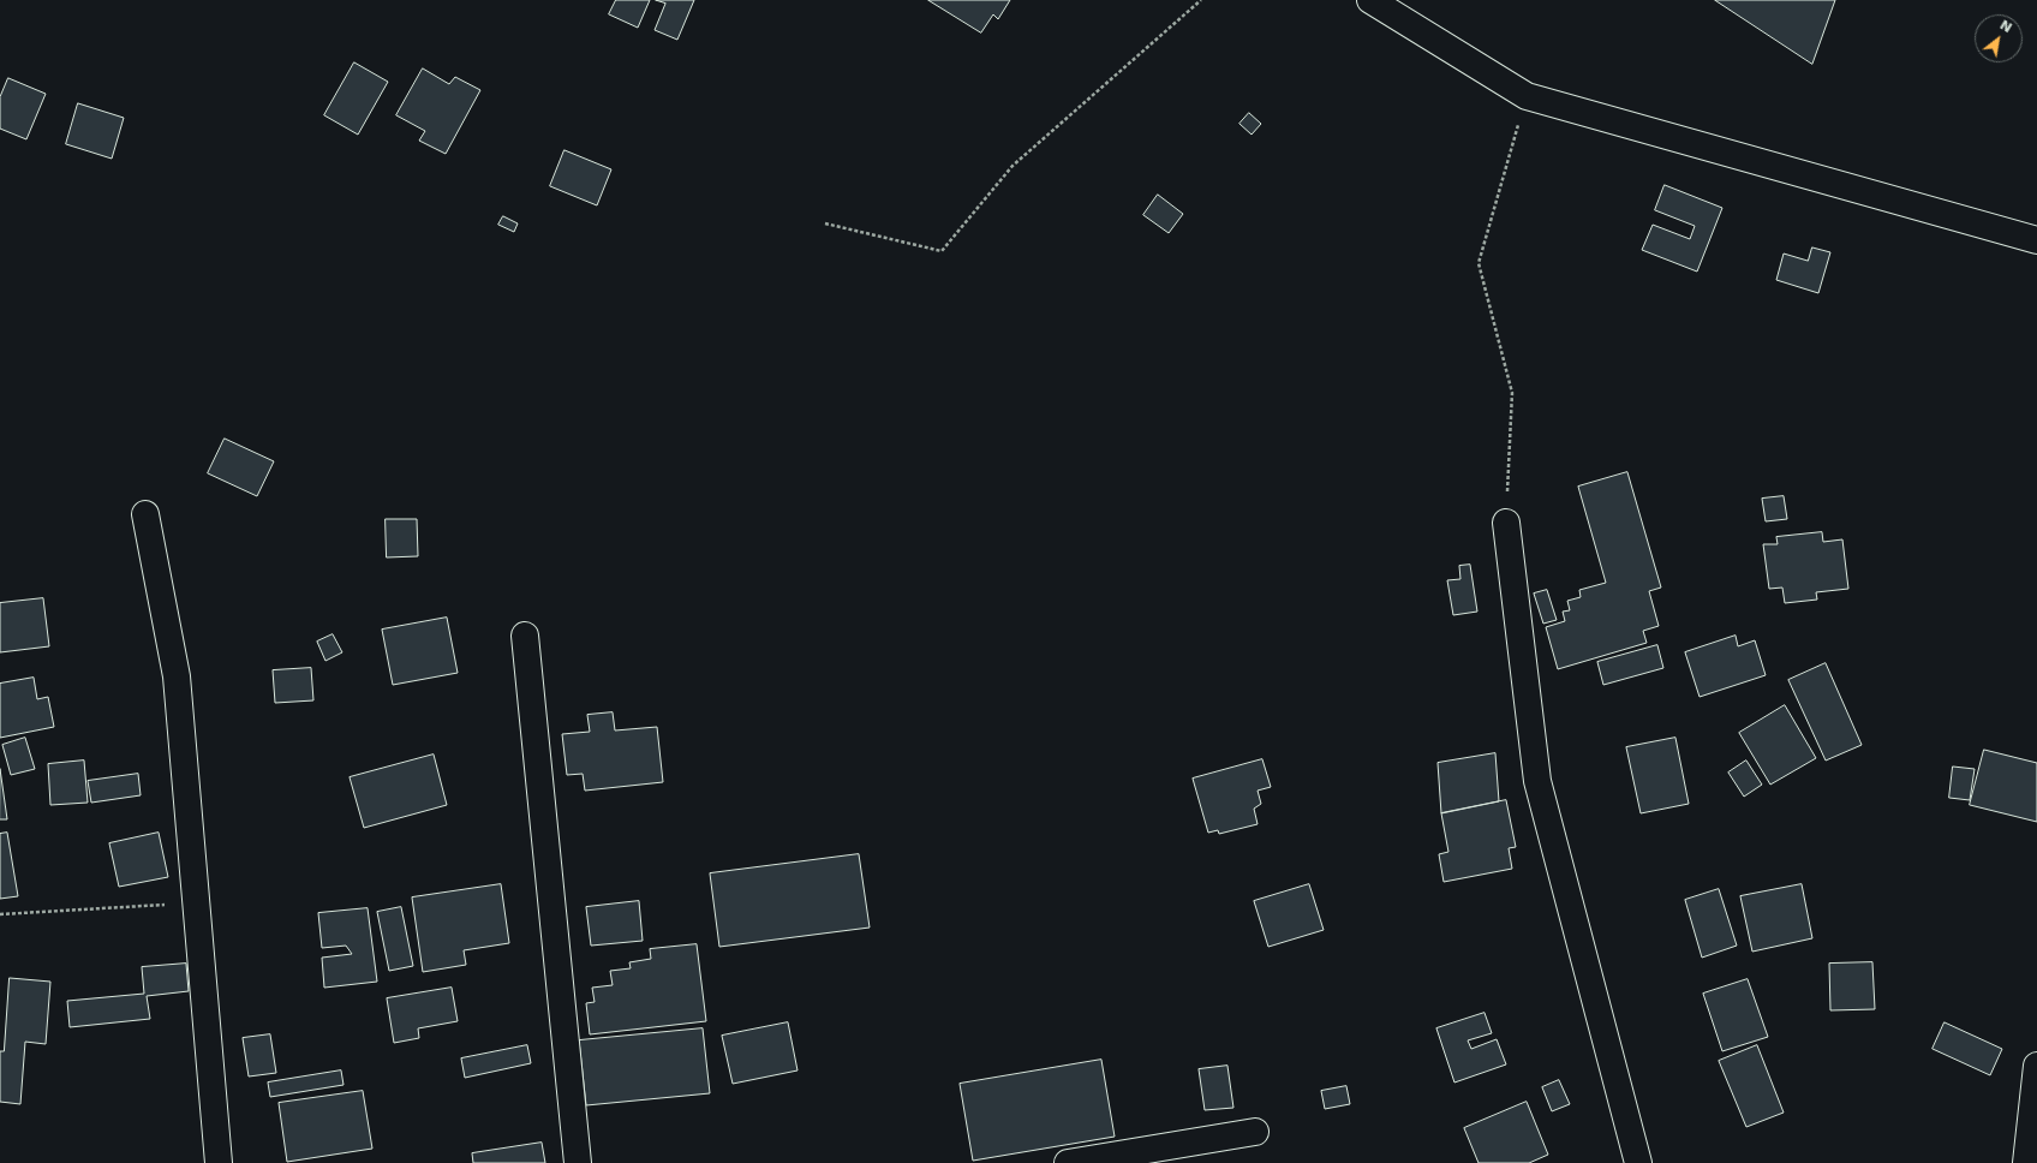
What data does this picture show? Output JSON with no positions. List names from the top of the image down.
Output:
{
  "north": "top right"
}
